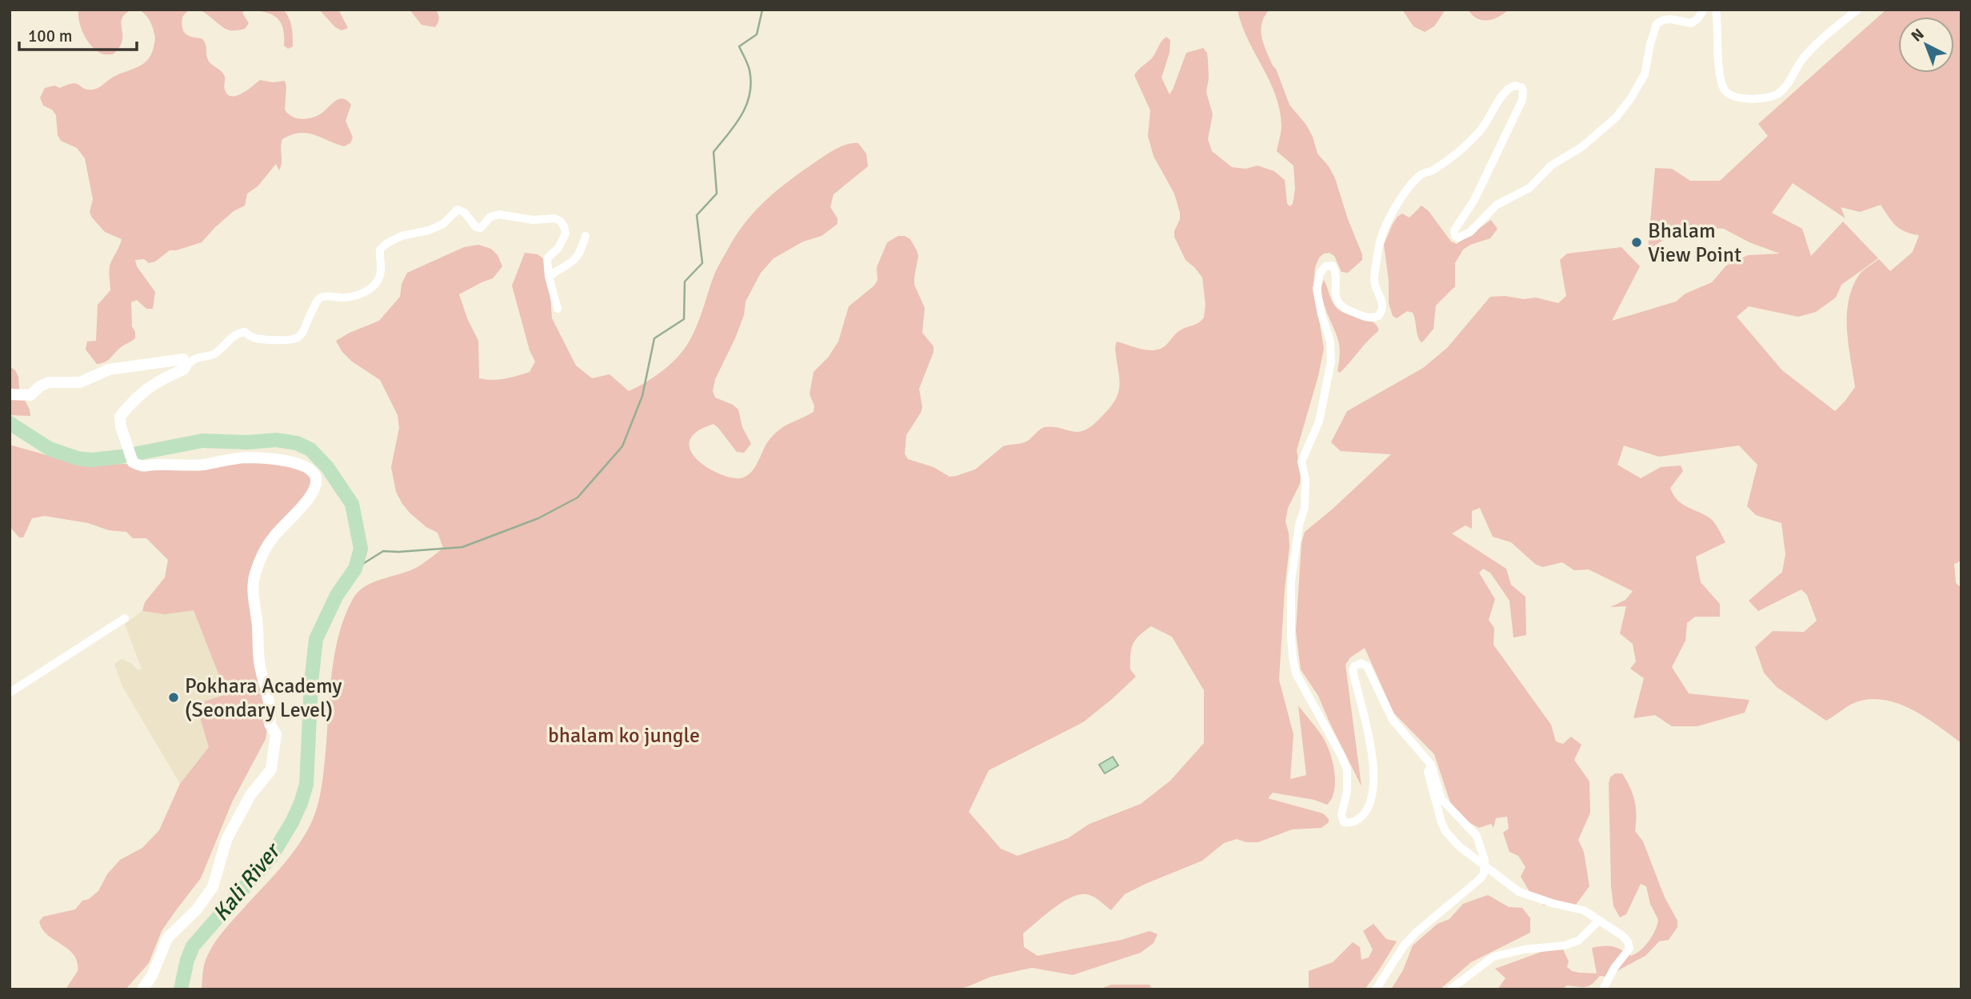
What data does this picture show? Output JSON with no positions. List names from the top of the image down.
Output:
{
  "water": ["Kali River"],
  "parks": ["bhalam ko jungle"],
  "places": ["Bhalam View Point", "Pokhara Academy (Seondary Level)"],
  "scale_bar": "100 m",
  "north": "top left"
}
